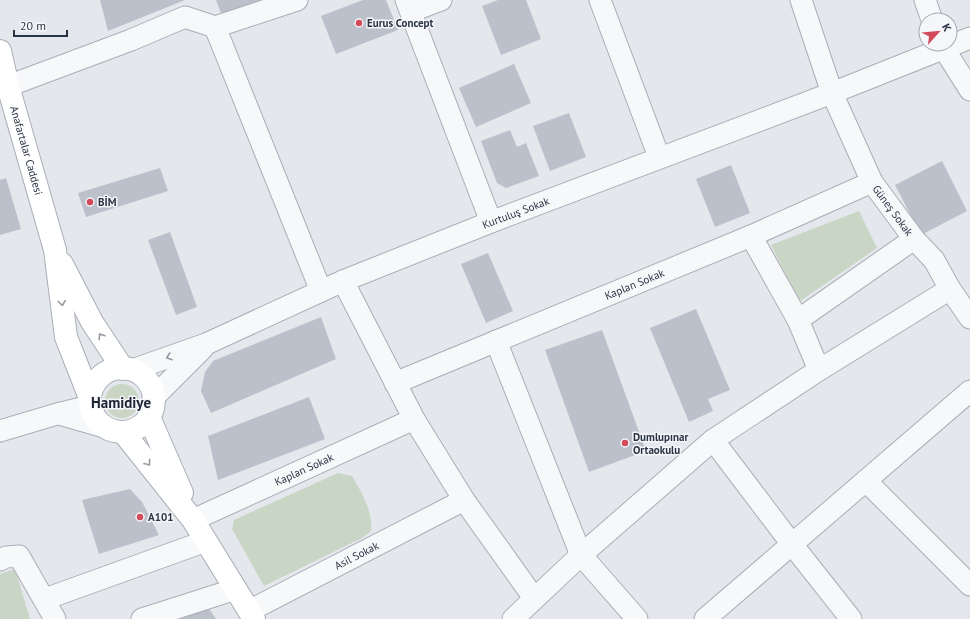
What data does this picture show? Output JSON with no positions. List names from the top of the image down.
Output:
{
  "streets": {
    "main road": ["Anafartalar Caddesi"],
    "street": [
      "Güneş Sokak",
      "Kurtuluş Sokak",
      "Kaplan Sokak",
      "Asil Sokak"
    ]
  },
  "crossings": [
    ["Güneş Sokak", "Kurtuluş Sokak"],
    ["Güneş Sokak", "Kaplan Sokak"]
  ],
  "districts": ["Hamidiye"],
  "places": [
    "Eurus Concept",
    "BİM",
    "Dumlupınar Ortaokulu",
    "A101"
  ],
  "scale_bar": "20 m",
  "north": "top right"
}
